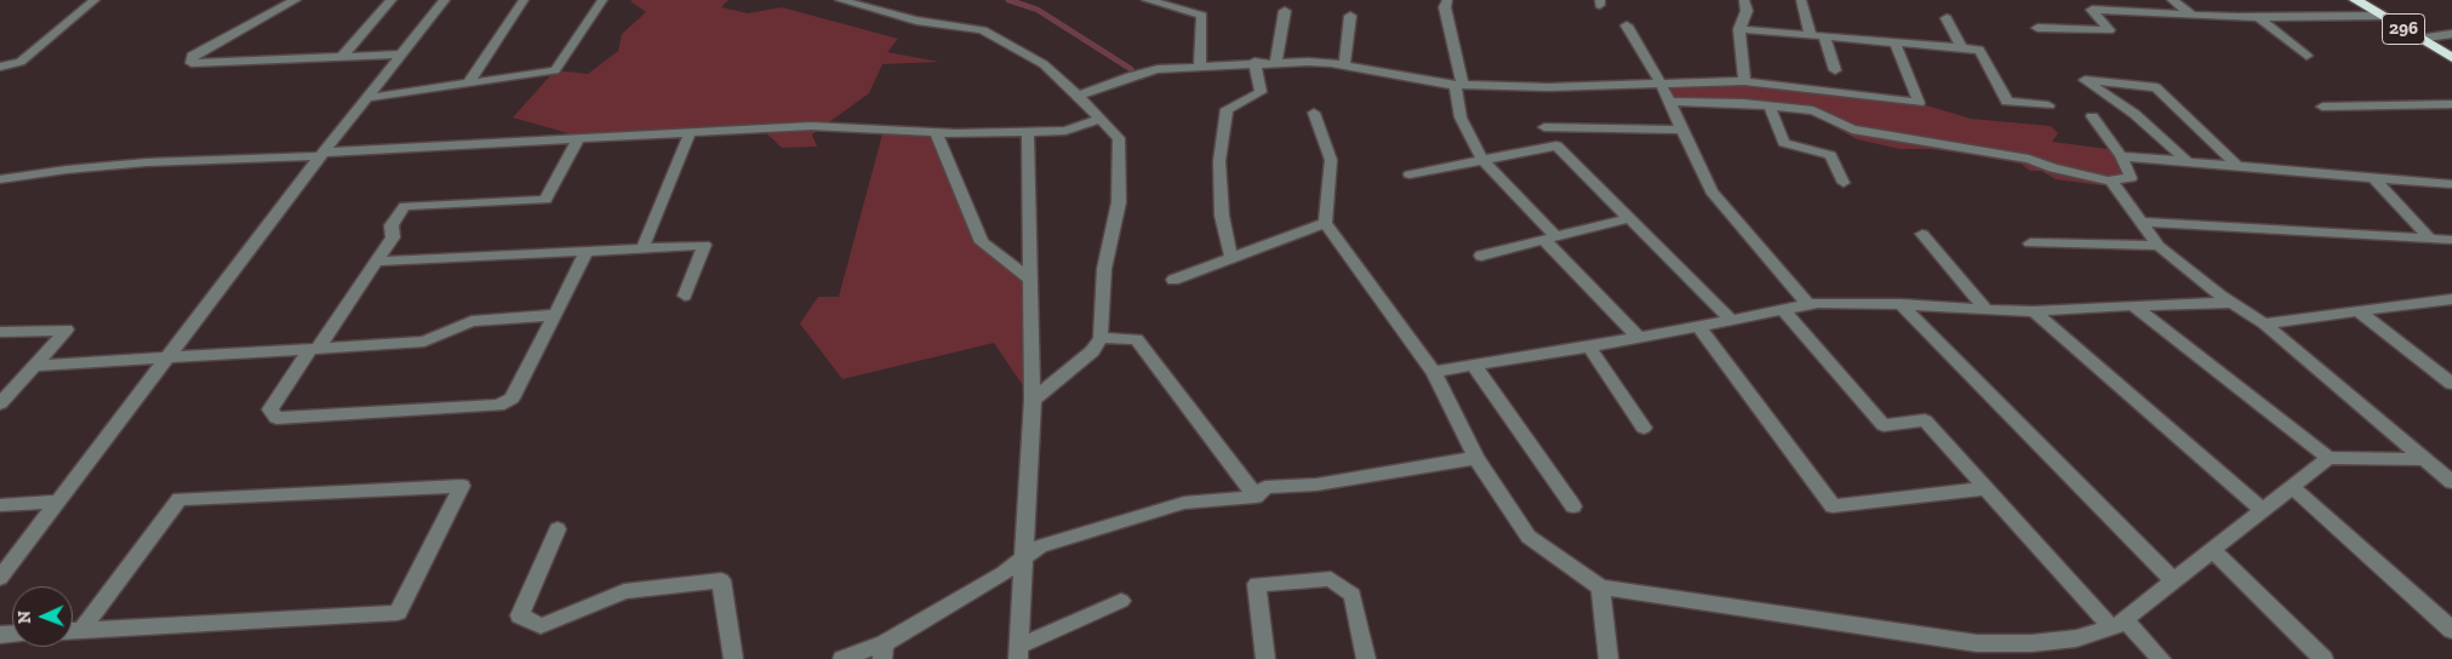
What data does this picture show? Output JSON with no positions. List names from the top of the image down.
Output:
{
  "streets": {
    "highway": ["296"]
  },
  "north": "left"
}
